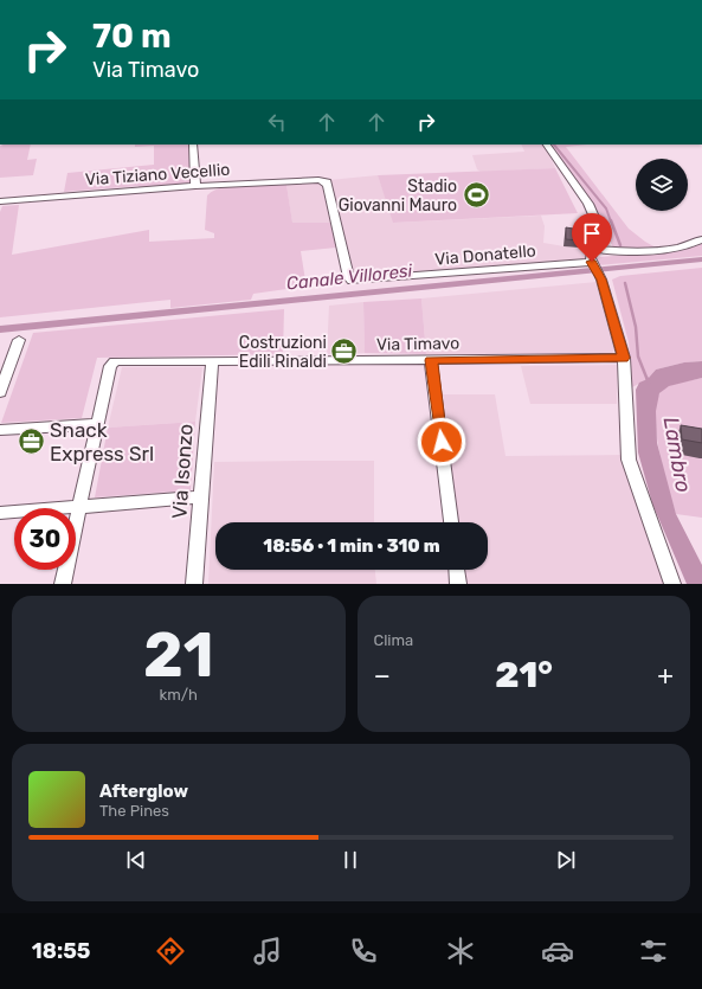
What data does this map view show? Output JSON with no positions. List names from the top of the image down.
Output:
{
  "streets": {
    "street": [
      "Via Tiziano Vecellio",
      "Via Donatello",
      "Via Timavo",
      "Via Isonzo"
    ]
  },
  "crossings": [
    ["Via Tiziano Vecellio", "Via Donatello"],
    ["Via Timavo", "Via Isonzo"]
  ],
  "water": ["Canale Villoresi", "Lambro"],
  "places": {
    "sports": ["Stadio Giovanni Mauro"],
    "office": ["Costruzioni Edili Rinaldi", "Snack Express Srl"]
  },
  "page": {
    "turn": ["70 m", "Via Timavo"],
    "limit": "30",
    "trip": "18:56 · 1 min · 310 m",
    "tile": [
      ["21", "km/h"],
      "Clima"
    ],
    "heat": ["−", "21°", "+"],
    "song": ["Afterglow", "The Pines"],
    "tabs": "18:55"
  }
}
